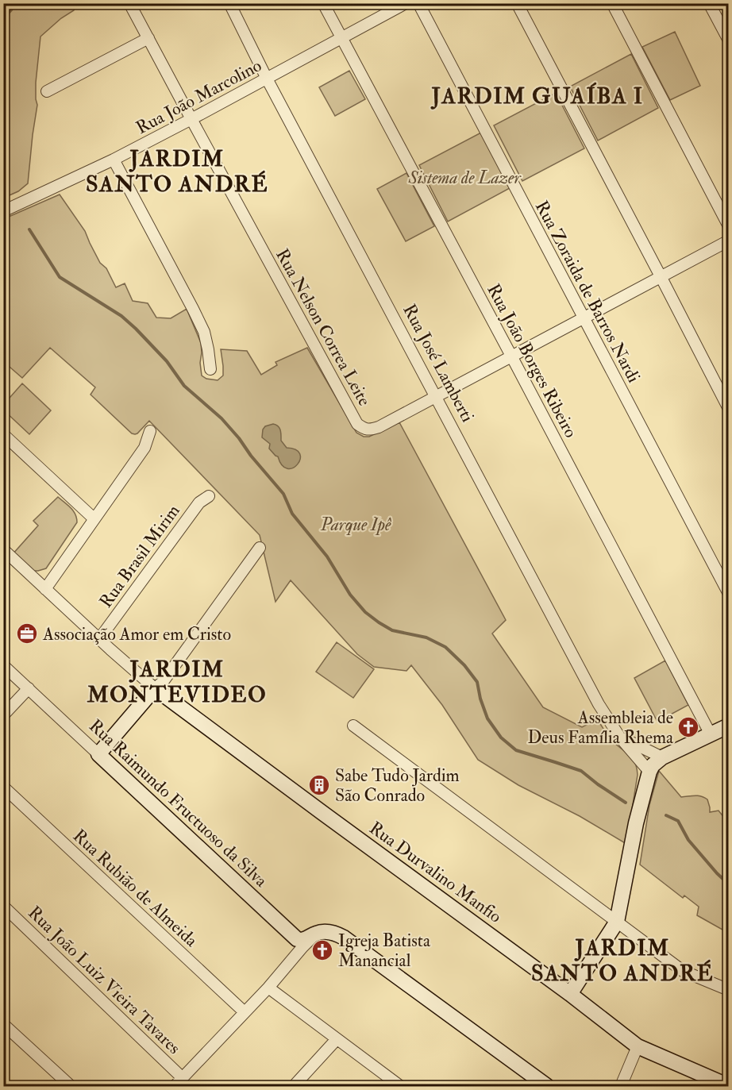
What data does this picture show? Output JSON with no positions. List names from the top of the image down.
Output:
{
  "streets": {
    "street": [
      "Rua João Marcolino",
      "Rua Zoraida de Barros Nardi",
      "Rua Nelson Correa Leite",
      "Rua João Borges Ribeiro",
      "Rua José Lamberti",
      "Rua Brasil Mirim",
      "Rua Raimundo Fructuoso da Silva",
      "Rua Durvalino Manfio",
      "Rua Rubião de Almeida",
      "Rua João Luiz Vieira Tavares"
    ]
  },
  "crossings": [
    ["Rua João Marcolino", "Rua Nelson Correa Leite"],
    ["Rua João Marcolino", "Rua João Borges Ribeiro"],
    ["Rua João Marcolino", "Rua José Lamberti"],
    ["Rua Zoraida de Barros Nardi", "Rua Nelson Correa Leite"],
    ["Rua Nelson Correa Leite", "Rua João Borges Ribeiro"],
    ["Rua Nelson Correa Leite", "Rua José Lamberti"],
    ["Rua Brasil Mirim", "Rua Durvalino Manfio"]
  ],
  "districts": [
    "JARDIM GUAÍBA I",
    "JARDIM SANTO ANDRÉ",
    "JARDIM MONTEVIDEO",
    "JARDIM SANTO ANDRÉ"
  ],
  "parks": ["Sistema de Lazer", "Parque Ipê"],
  "places": {
    "office": ["Associação Amor em Cristo"],
    "church": ["Assembleia de Deus Família Rhema", "Igreja Batista Manancial"],
    "building": ["Sabe Tudo Jardim São Conrado"]
  }
}
